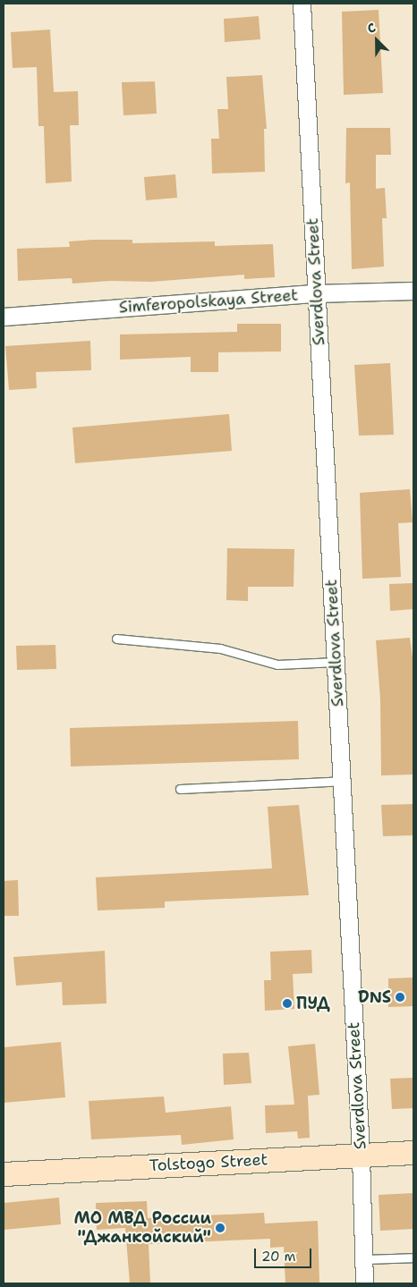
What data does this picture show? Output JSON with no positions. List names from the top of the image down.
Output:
{
  "streets": {
    "main road": ["Tolstogo Street"],
    "street": ["Sverdlova Street", "Simferopolskaya Street"]
  },
  "crossings": [
    ["Sverdlova Street", "Simferopolskaya Street"],
    ["Sverdlova Street", "Tolstogo Street"]
  ],
  "places": ["DNS", "ПУД", "МО МВД России \"Джанкойский\""],
  "scale_bar": "20 m",
  "north": "top left"
}
